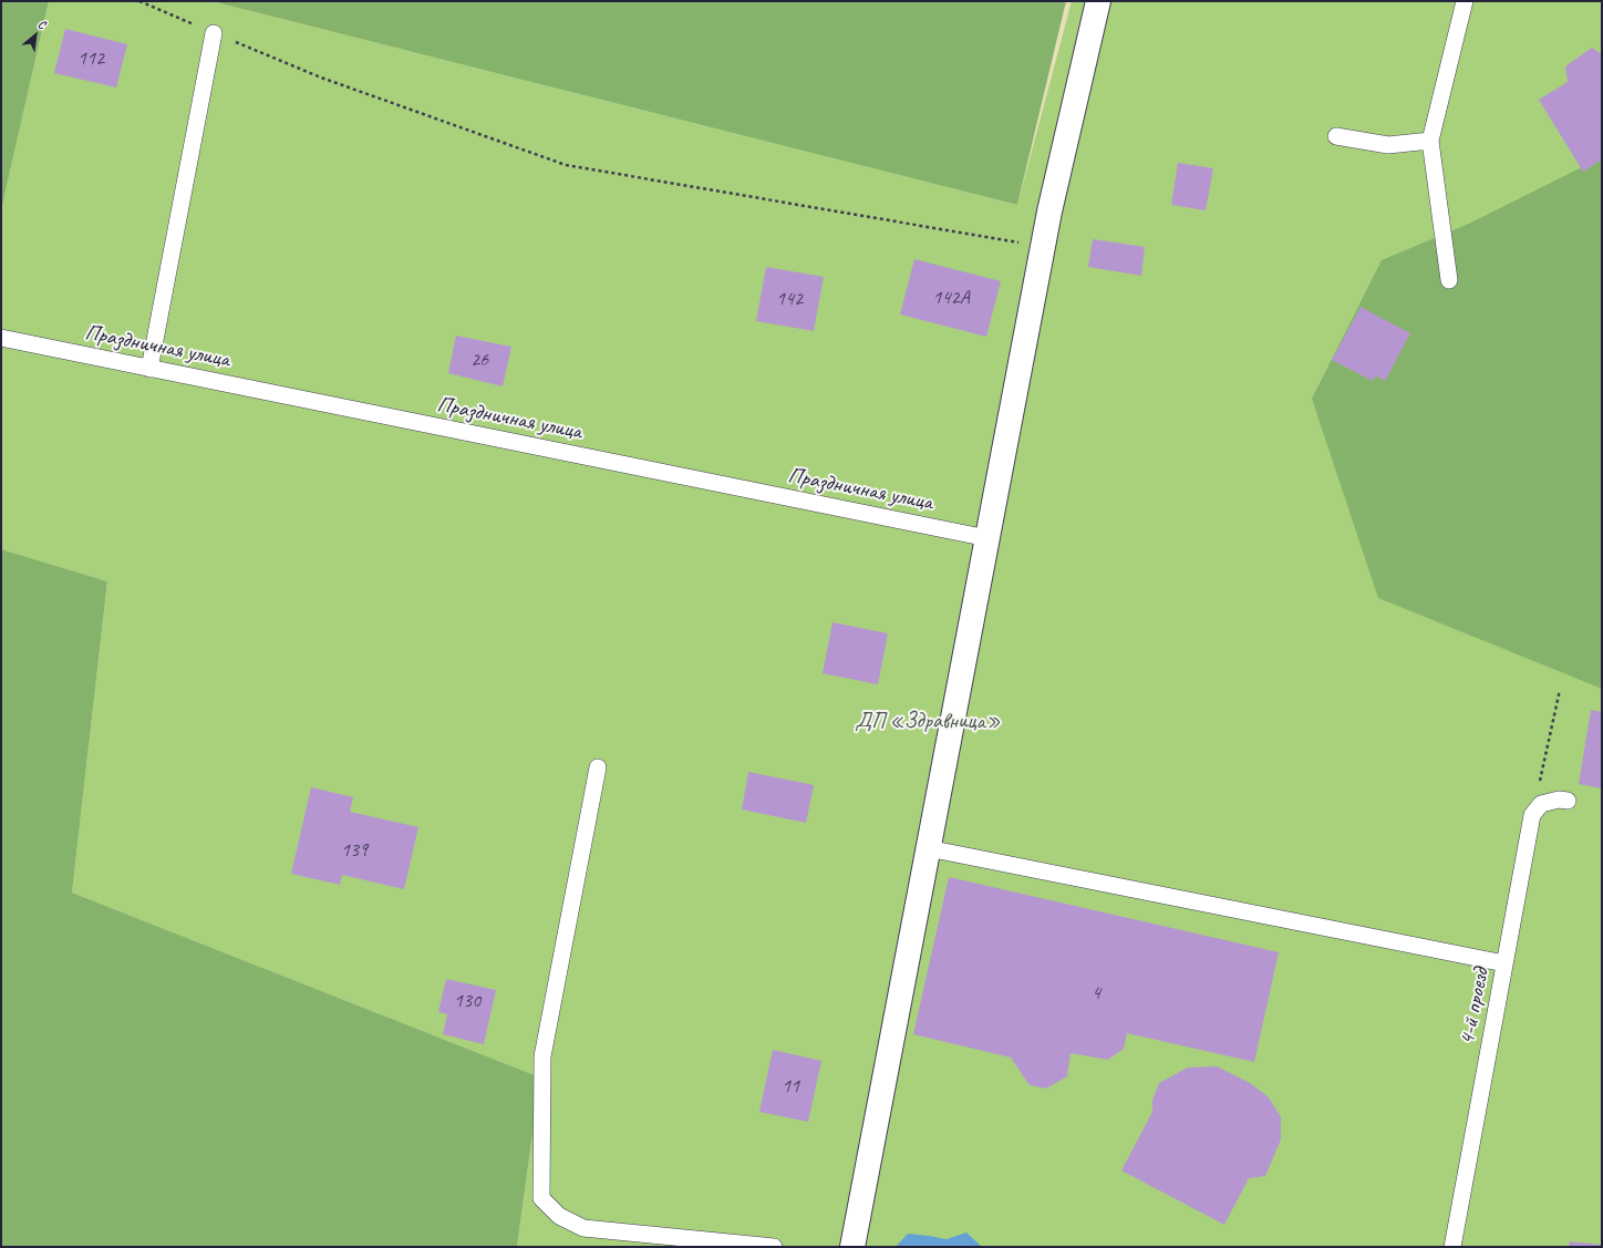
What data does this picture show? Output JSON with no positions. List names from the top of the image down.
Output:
{
  "streets": {
    "lane": ["Праздничная улица", "4-й проезд"]
  },
  "parks": ["ДП «Здравница»"],
  "house_numbers": [
    "112",
    "142А",
    "142",
    "26",
    "139",
    "4",
    "130",
    "11"
  ],
  "north": "top right"
}
